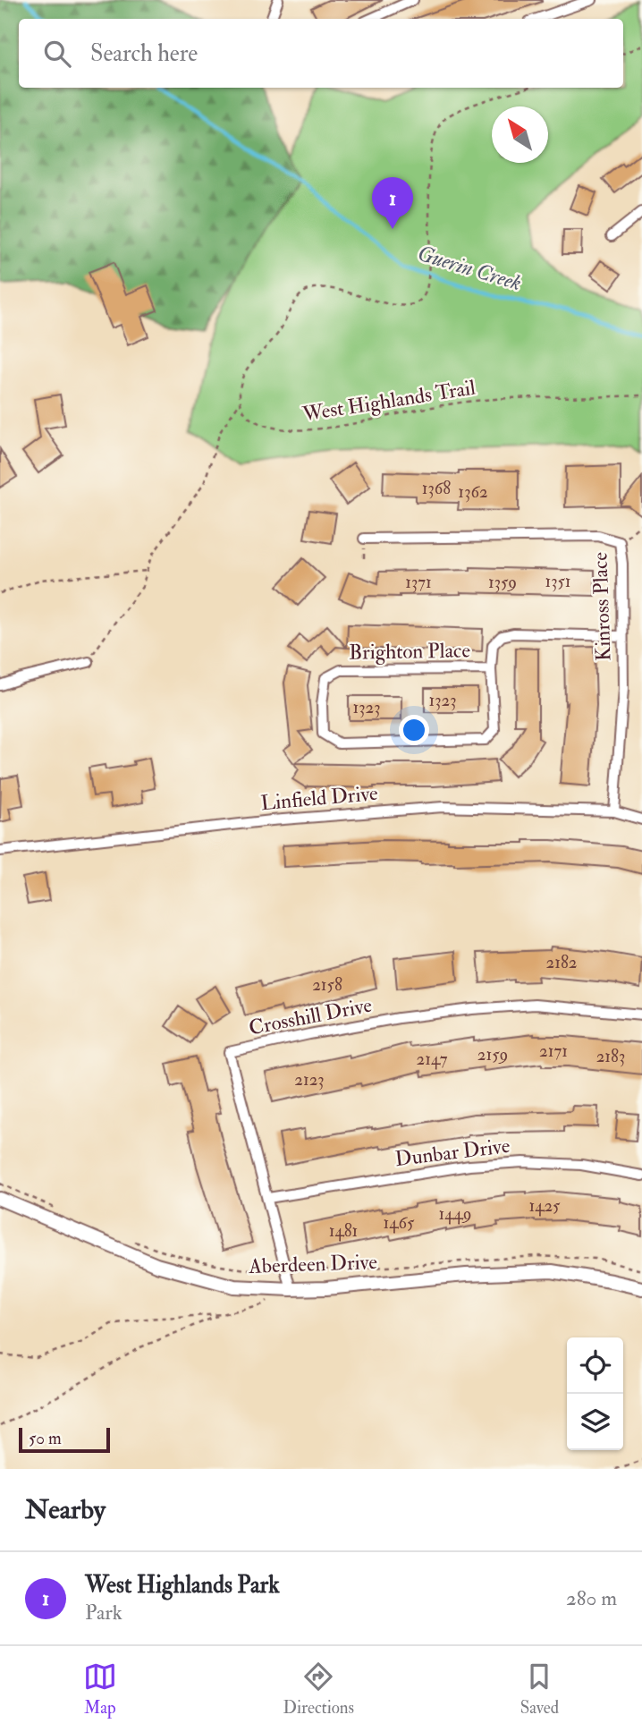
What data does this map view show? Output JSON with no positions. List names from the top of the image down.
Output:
{
  "streets": {
    "street": [
      "Kinross Place",
      "Brighton Place",
      "Linfield Drive",
      "Crosshill Drive",
      "Dunbar Drive",
      "Aberdeen Drive"
    ],
    "path": ["West Highlands Trail"]
  },
  "crossings": [
    ["Kinross Place", "Brighton Place"],
    ["Kinross Place", "Linfield Drive"],
    ["Crosshill Drive", "Dunbar Drive"],
    ["Crosshill Drive", "Aberdeen Drive"]
  ],
  "water": ["Guerin Creek"],
  "house_numbers": [
    "1368",
    "1362",
    "1351",
    "1371",
    "1359",
    "1323",
    "1323",
    "2182",
    "2158",
    "2171",
    "2159",
    "2183",
    "2147",
    "2123",
    "1425",
    "1449",
    "1465",
    "1481"
  ],
  "scale_bar": "50 m",
  "north": "top left",
  "page": {
    "search": "Search here",
    "pins": "1",
    "scale": "50 m",
    "heading": "Nearby",
    "list": [
      {
        "mark": "1",
        "name": "West Highlands Park",
        "note": "Park",
        "value": "280 m"
      }
    ],
    "nav": ["Map", "Directions", "Saved"]
  }
}
